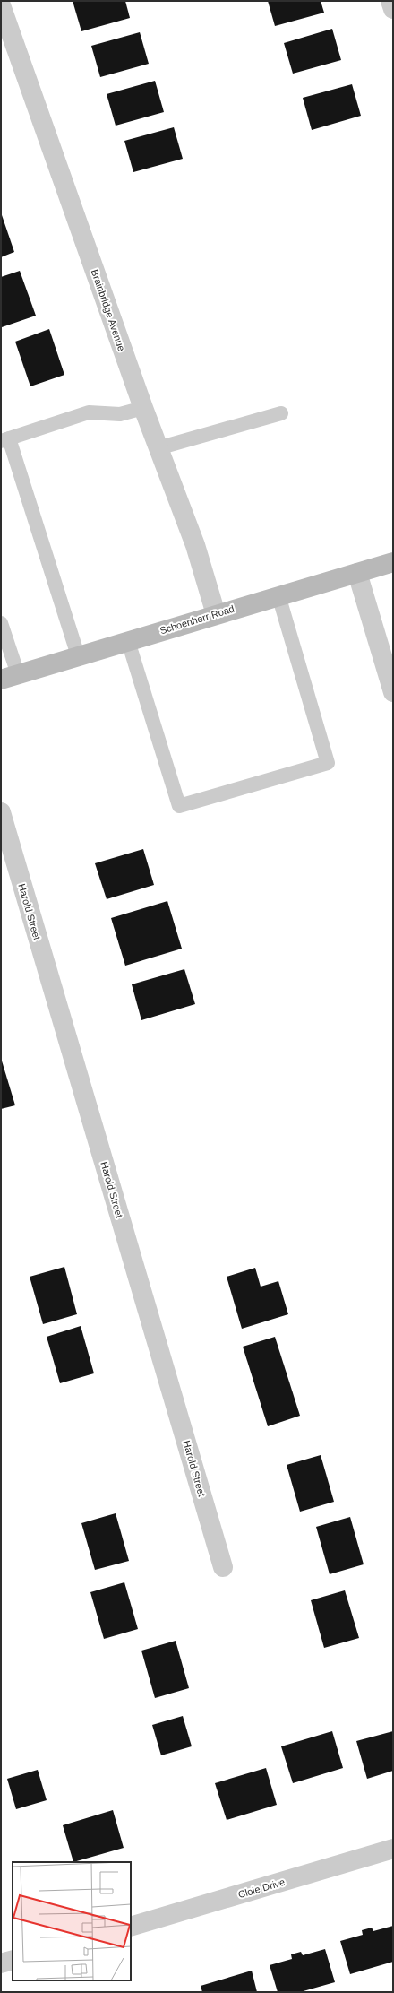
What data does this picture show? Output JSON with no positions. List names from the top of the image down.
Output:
{
  "streets": {
    "main road": ["Schoenherr Road"],
    "street": ["Brainbridge Avenue", "Harold Street", "Cloie Drive"]
  },
  "crossings": [
    ["Brainbridge Avenue", "Schoenherr Road"]
  ]
}
